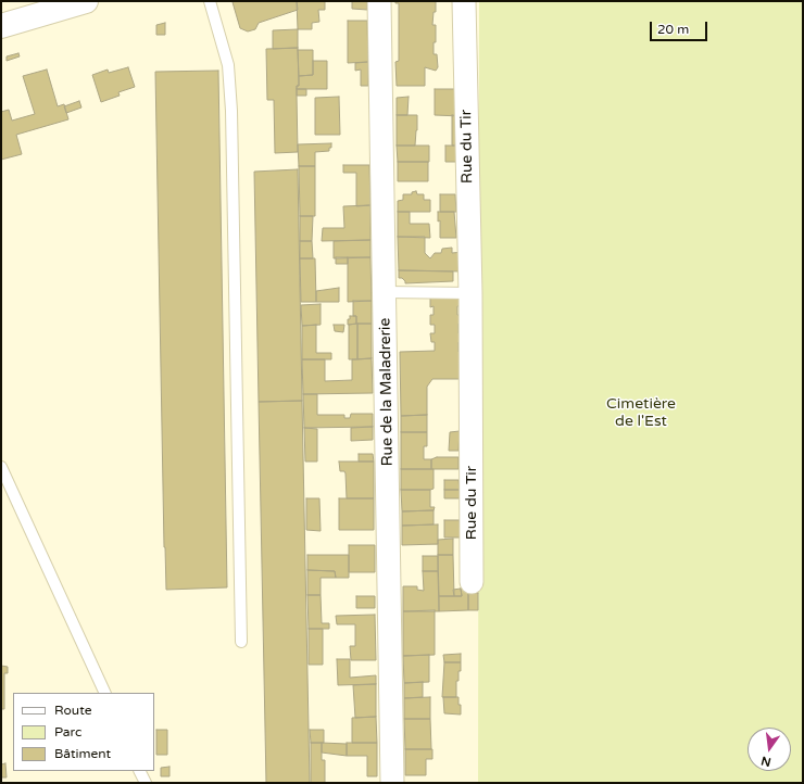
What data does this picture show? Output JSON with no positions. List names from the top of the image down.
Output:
{
  "streets": {
    "street": ["Rue du Tir", "Rue de la Maladrerie"]
  },
  "parks": ["Cimetière de l'Est"],
  "legend": ["Route", "Parc", "Bâtiment"],
  "scale_bar": "20 m",
  "north": "bottom"
}
